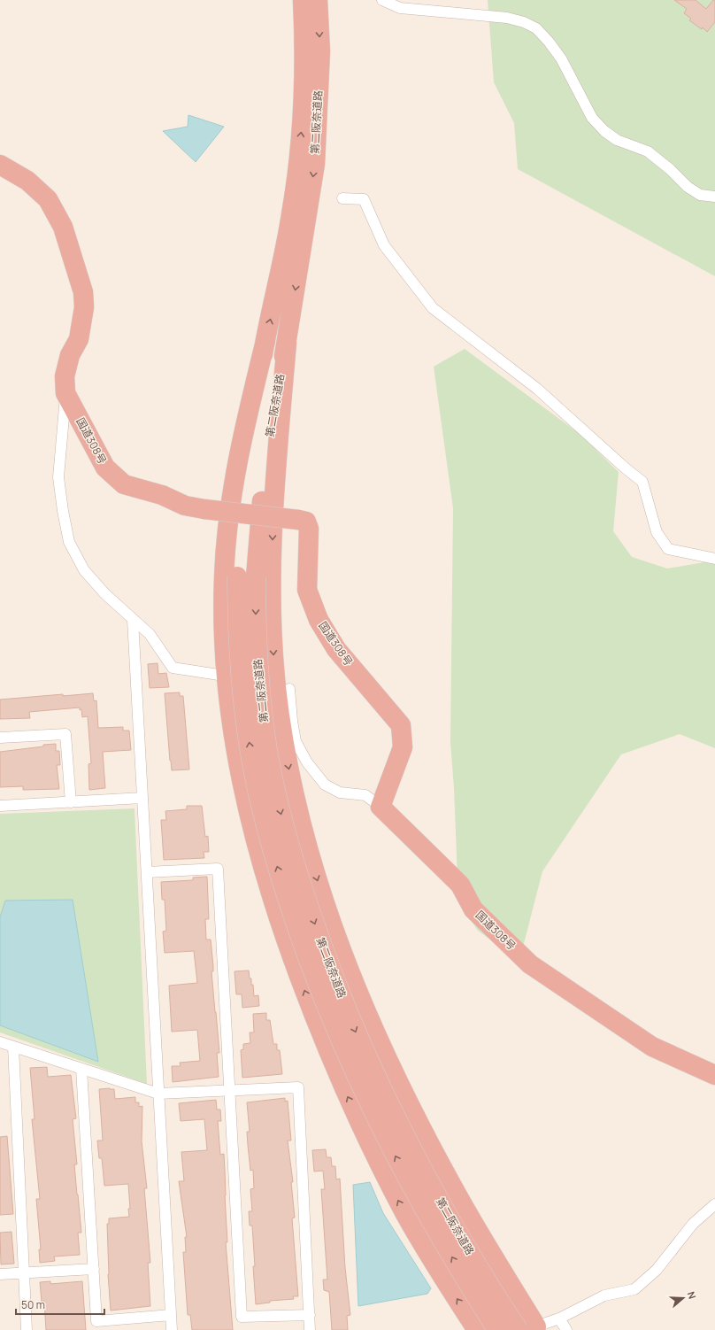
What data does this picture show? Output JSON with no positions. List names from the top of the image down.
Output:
{
  "streets": {
    "highway": ["第二阪奈道路", "国道308号"]
  },
  "scale_bar": "50 m",
  "north": "right"
}
